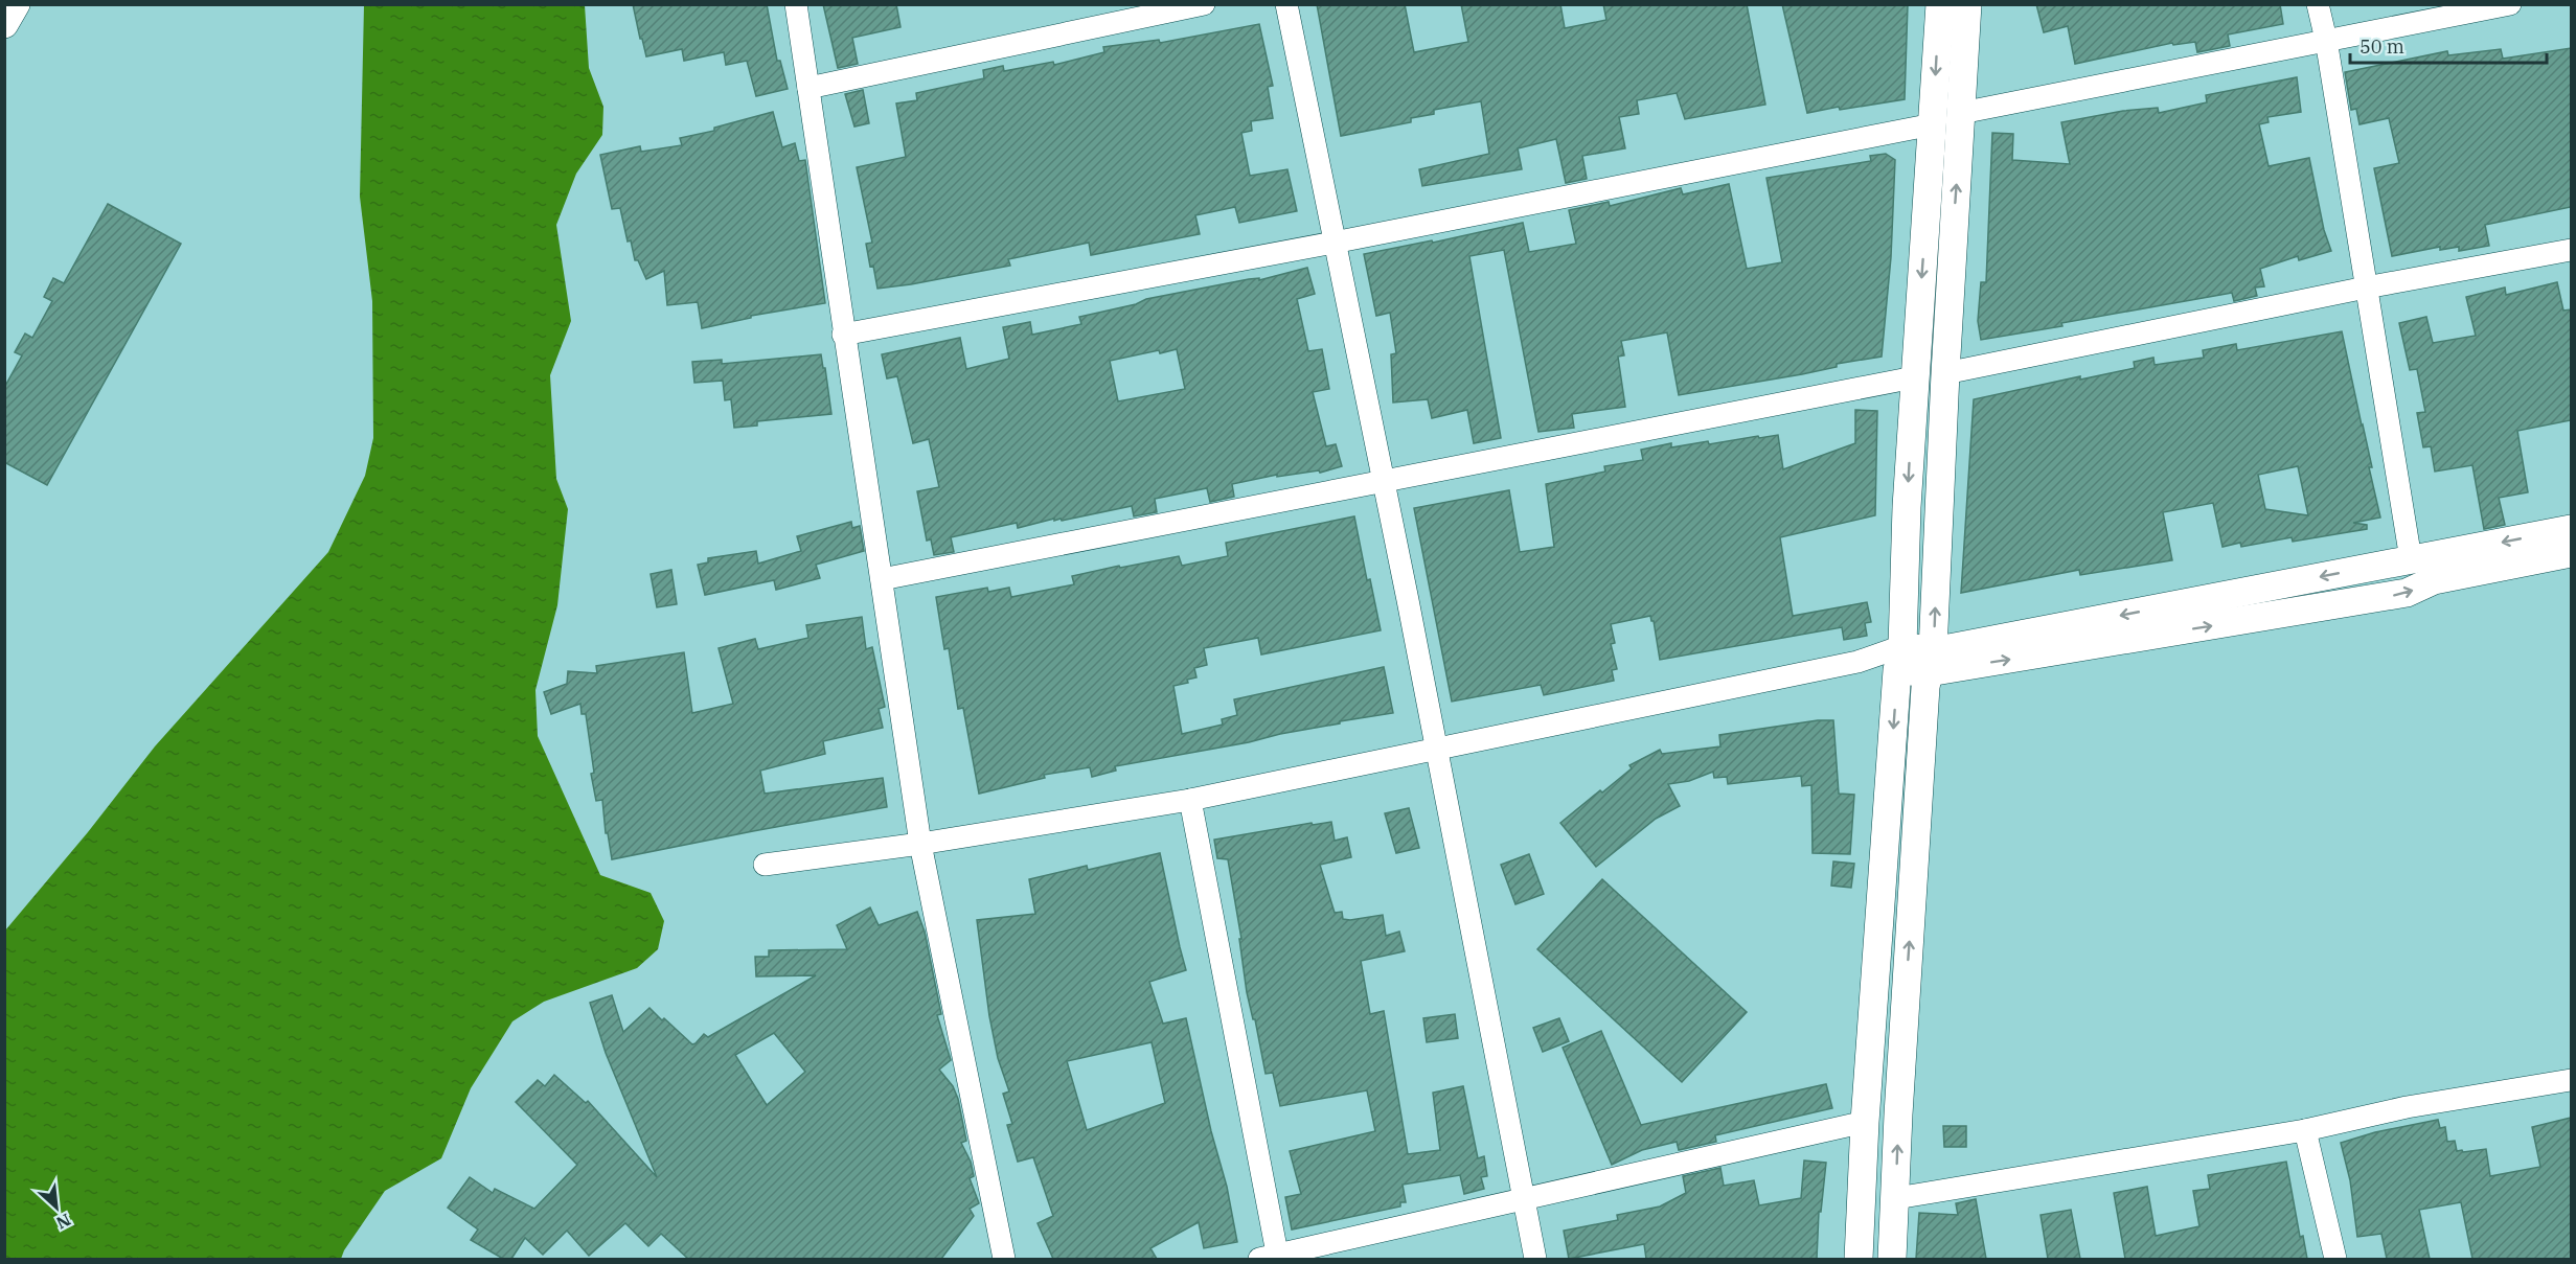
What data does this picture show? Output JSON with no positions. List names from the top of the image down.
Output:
{
  "scale_bar": "50 m",
  "north": "bottom right"
}
